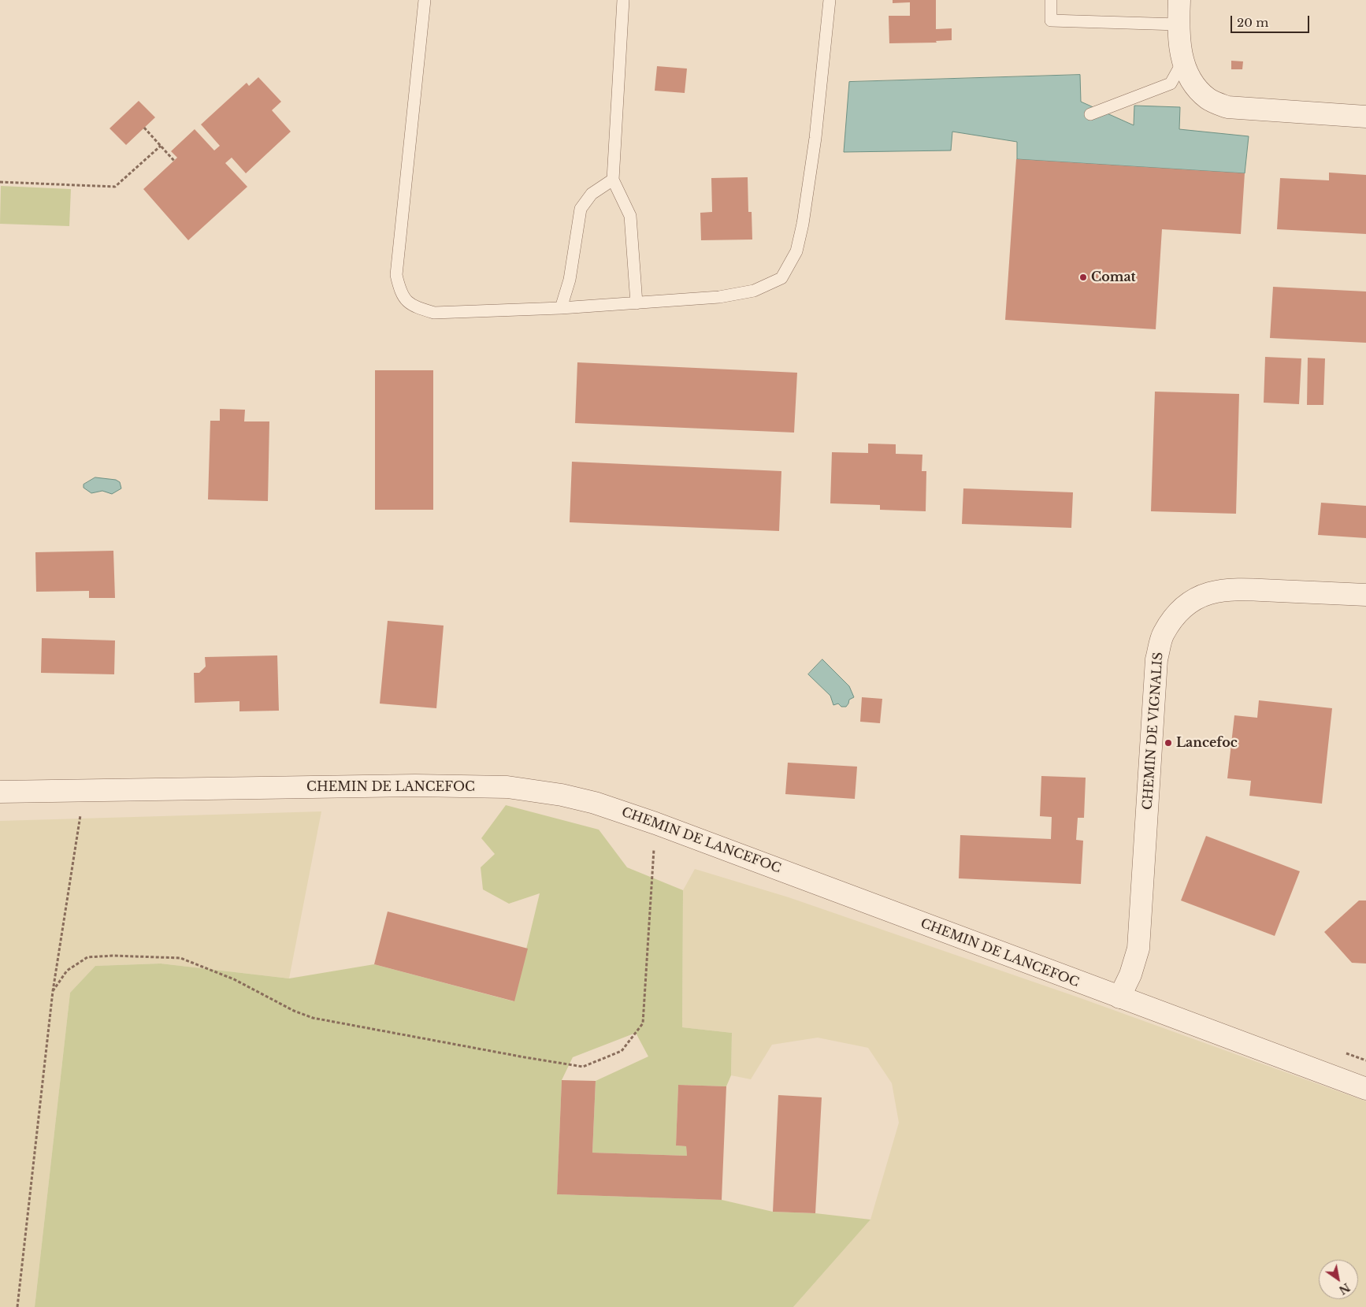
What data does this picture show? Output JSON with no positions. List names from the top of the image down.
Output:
{
  "streets": {
    "street": ["CHEMIN DE VIGNALIS", "CHEMIN DE LANCEFOC"]
  },
  "crossings": [
    ["CHEMIN DE VIGNALIS", "CHEMIN DE LANCEFOC"]
  ],
  "places": ["Comat", "Lancefoc"],
  "scale_bar": "20 m",
  "north": "bottom right"
}
